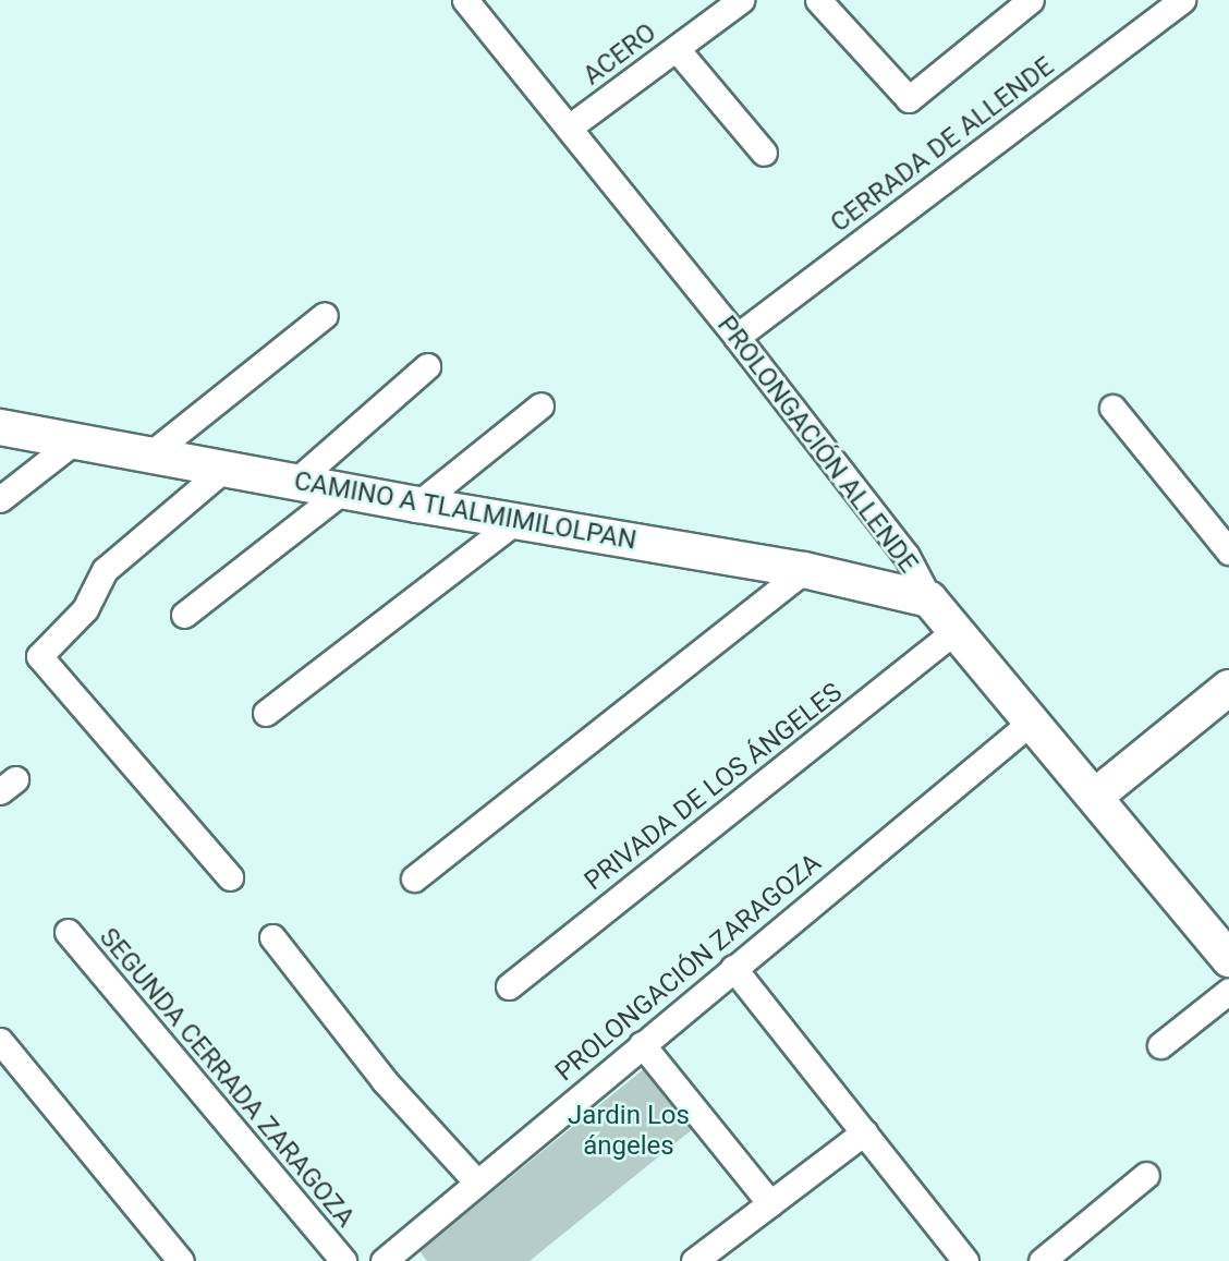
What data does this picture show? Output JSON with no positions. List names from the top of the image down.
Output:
{
  "streets": {
    "street": [
      "ACERO",
      "CERRADA DE ALLENDE",
      "PROLONGACIÓN ALLENDE",
      "CAMINO A TLALMIMILOLPAN",
      "PRIVADA DE LOS ÁNGELES",
      "PROLONGACIÓN ZARAGOZA",
      "SEGUNDA CERRADA ZARAGOZA"
    ]
  },
  "crossings": [
    ["ACERO", "PROLONGACIÓN ALLENDE"],
    ["CERRADA DE ALLENDE", "PROLONGACIÓN ALLENDE"],
    ["PROLONGACIÓN ALLENDE", "CAMINO A TLALMIMILOLPAN"],
    ["PROLONGACIÓN ALLENDE", "PRIVADA DE LOS ÁNGELES"],
    ["PROLONGACIÓN ALLENDE", "PROLONGACIÓN ZARAGOZA"]
  ],
  "parks": ["Jardin Los ángeles"]
}
